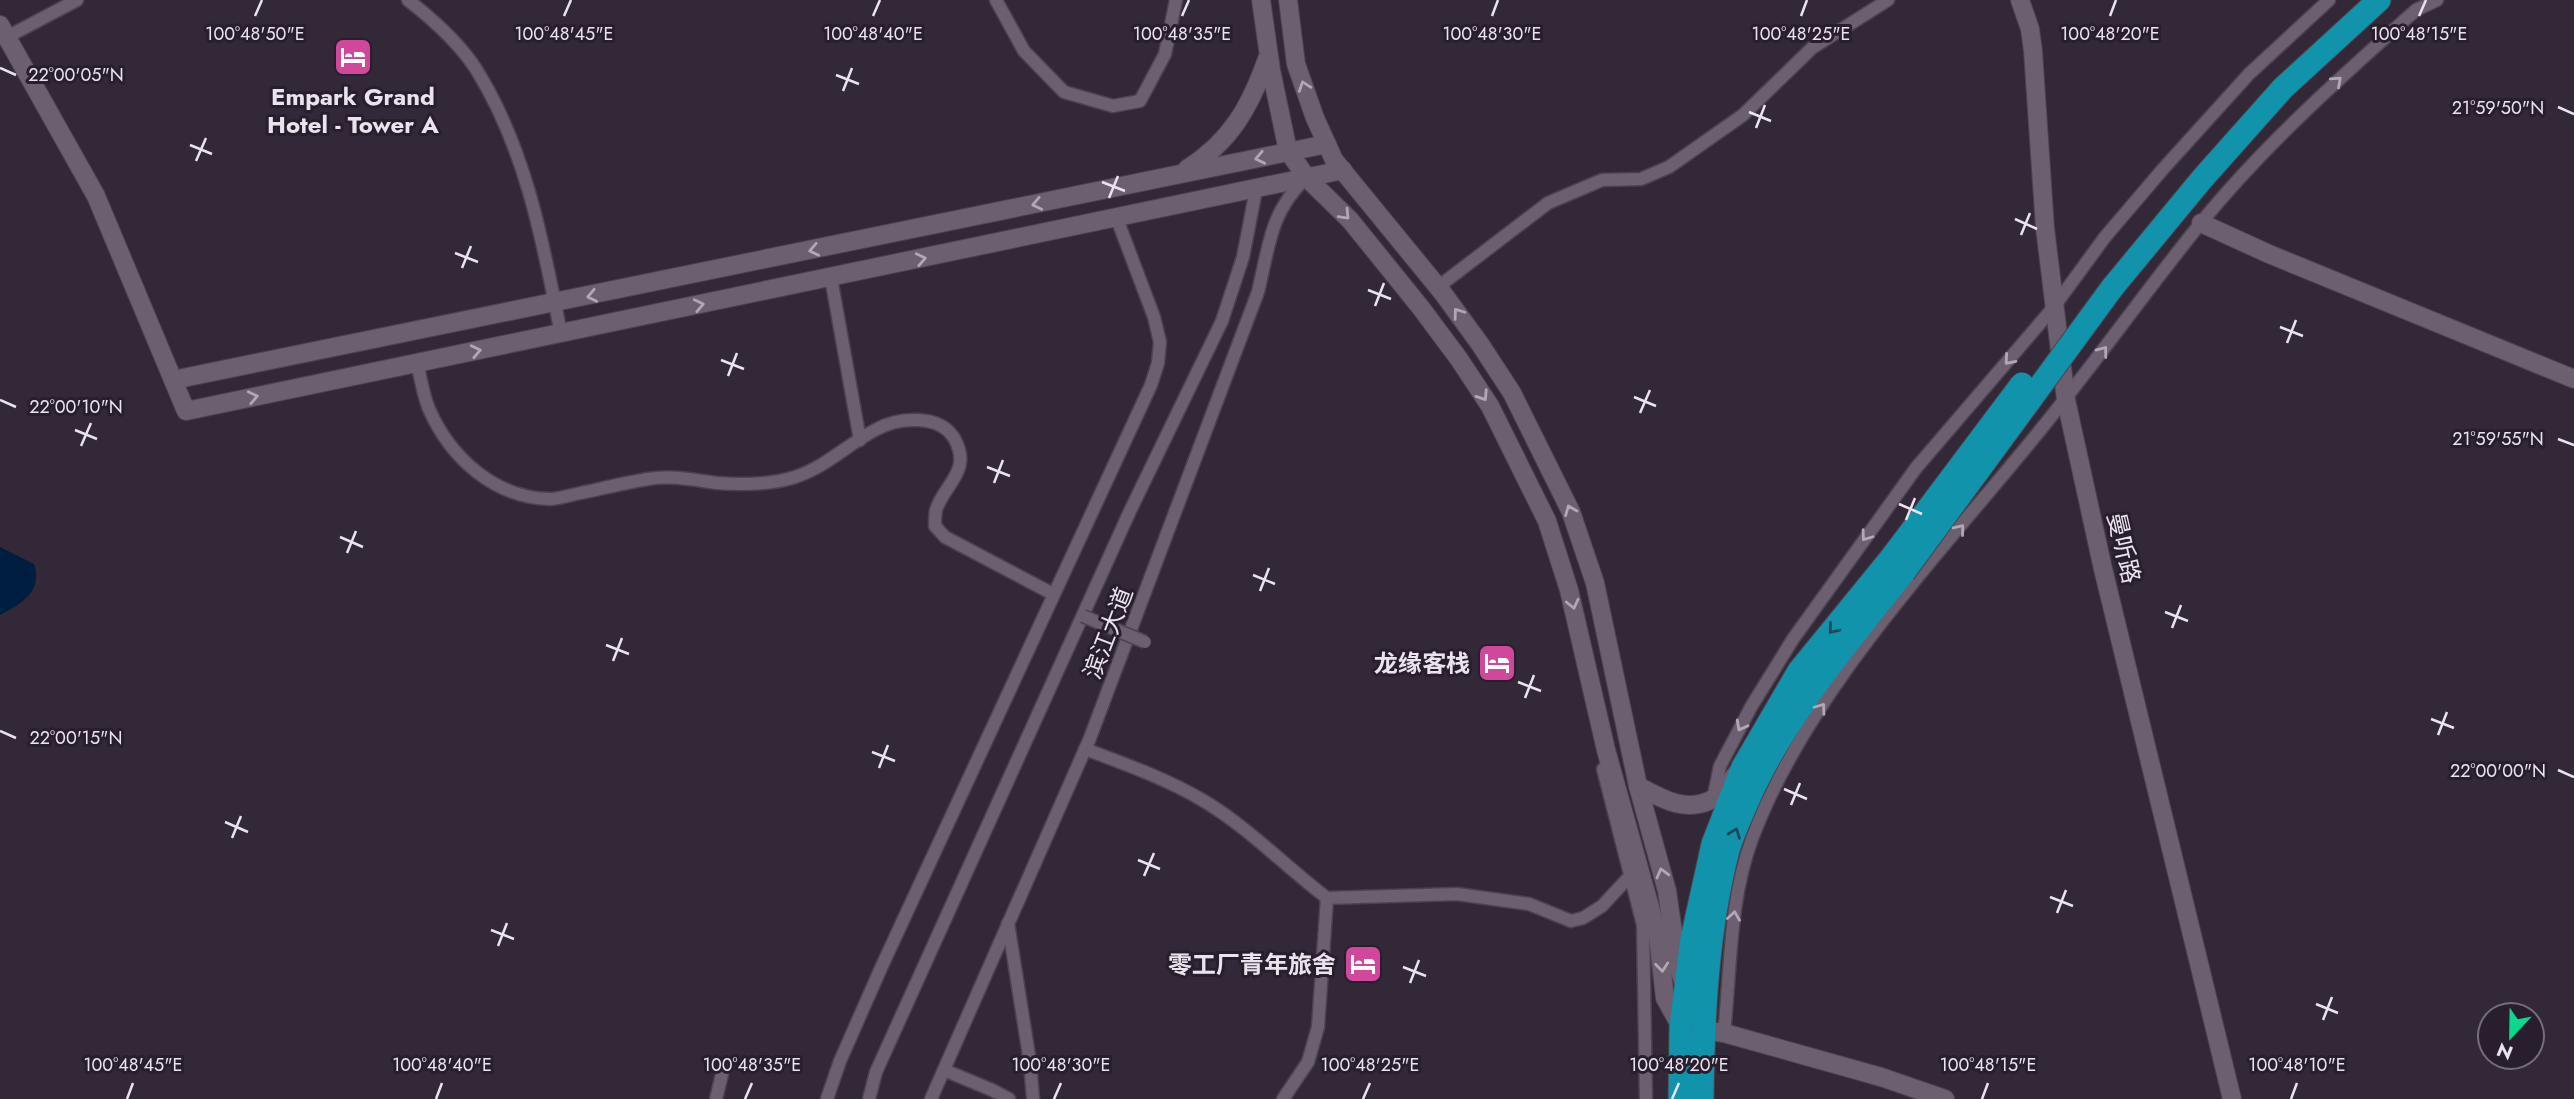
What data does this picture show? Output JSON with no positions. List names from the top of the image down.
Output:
{
  "streets": {
    "street": ["曼听路", "滨江大道"]
  },
  "places": {
    "hotel": ["Empark Grand Hotel - Tower A", "龙缘客栈", "零工厂青年旅舍"]
  },
  "north": "bottom",
  "coordinates": [
    "100°48'50\"E",
    "100°48'45\"E",
    "100°48'40\"E",
    "100°48'35\"E",
    "100°48'30\"E",
    "100°48'25\"E",
    "100°48'20\"E",
    "100°48'15\"E",
    "22°00'05\"N",
    "21°59'50\"N",
    "22°00'10\"N",
    "21°59'55\"N",
    "22°00'15\"N",
    "22°00'00\"N",
    "100°48'10\"E"
  ]
}
